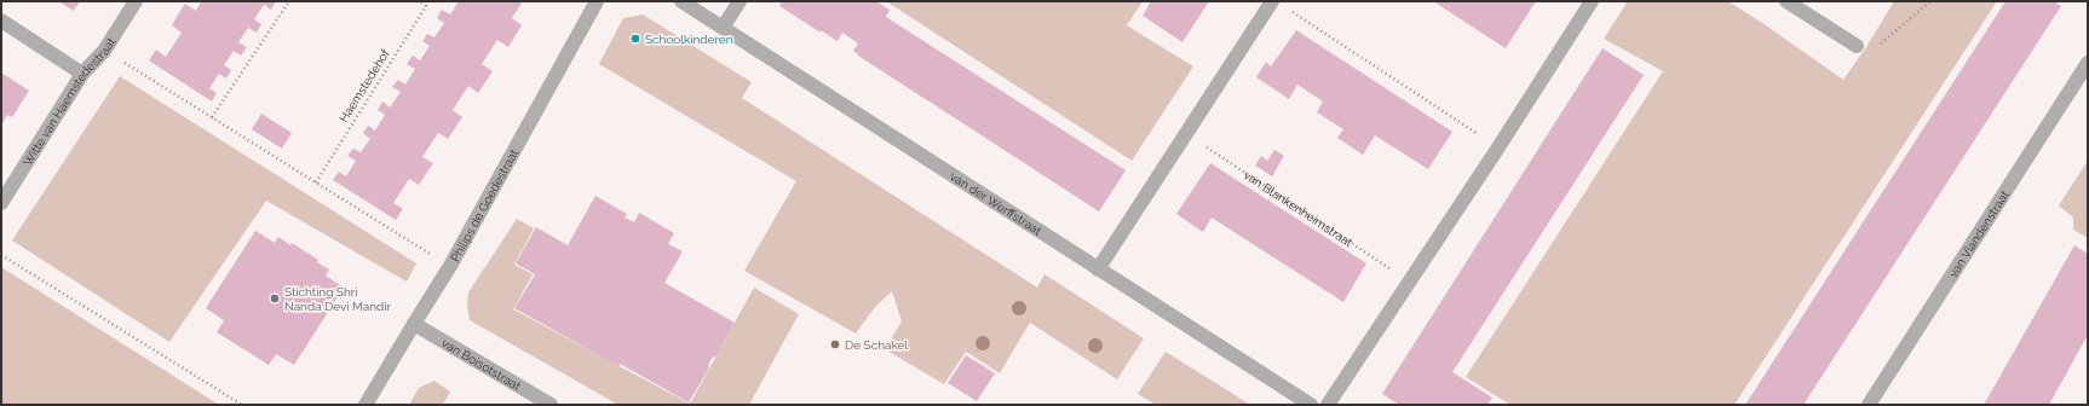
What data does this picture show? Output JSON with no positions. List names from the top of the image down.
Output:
{
  "streets": {
    "street": [
      "Witte van Haemstedestraat",
      "van der Werffstraat",
      "Philips de Goedestraat",
      "van Viandenstraat",
      "van Boisotstraat"
    ],
    "path": ["Haemstedehof", "van Blankenheimstraat"]
  },
  "crossings": [
    ["Philips de Goedestraat", "van Boisotstraat"]
  ],
  "places": ["Schoolkinderen", "Stichting Shri Nanda Devi Mandir", "De Schakel"]
}
